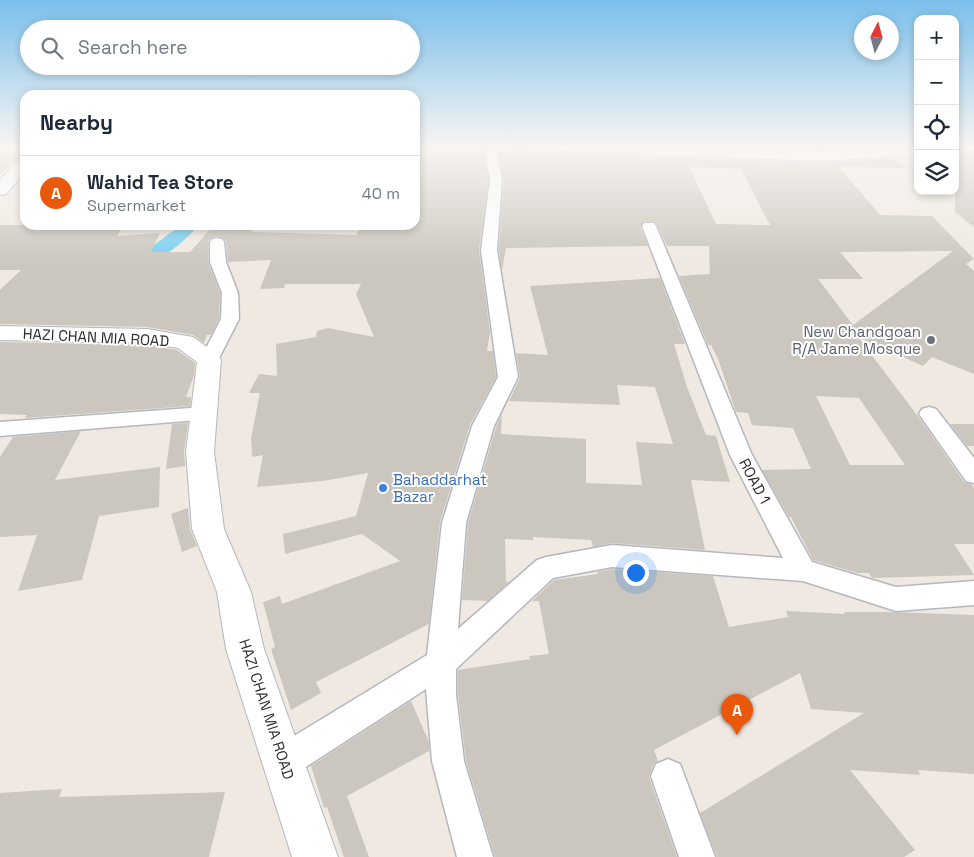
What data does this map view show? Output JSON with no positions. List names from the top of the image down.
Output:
{
  "streets": {
    "street": ["HAZI CHAN MIA ROAD", "ROAD 1"]
  },
  "places": ["New Chandgoan R/A Jame Mosque", "Bahaddarhat Bazar"],
  "north": "top",
  "page": {
    "map_buttons": ["+", "−"],
    "search": "Search here",
    "heading": "Nearby",
    "list": [
      {
        "mark": "A",
        "name": "Wahid Tea Store",
        "note": "Supermarket",
        "value": "40 m"
      }
    ],
    "pins": "A"
  }
}
